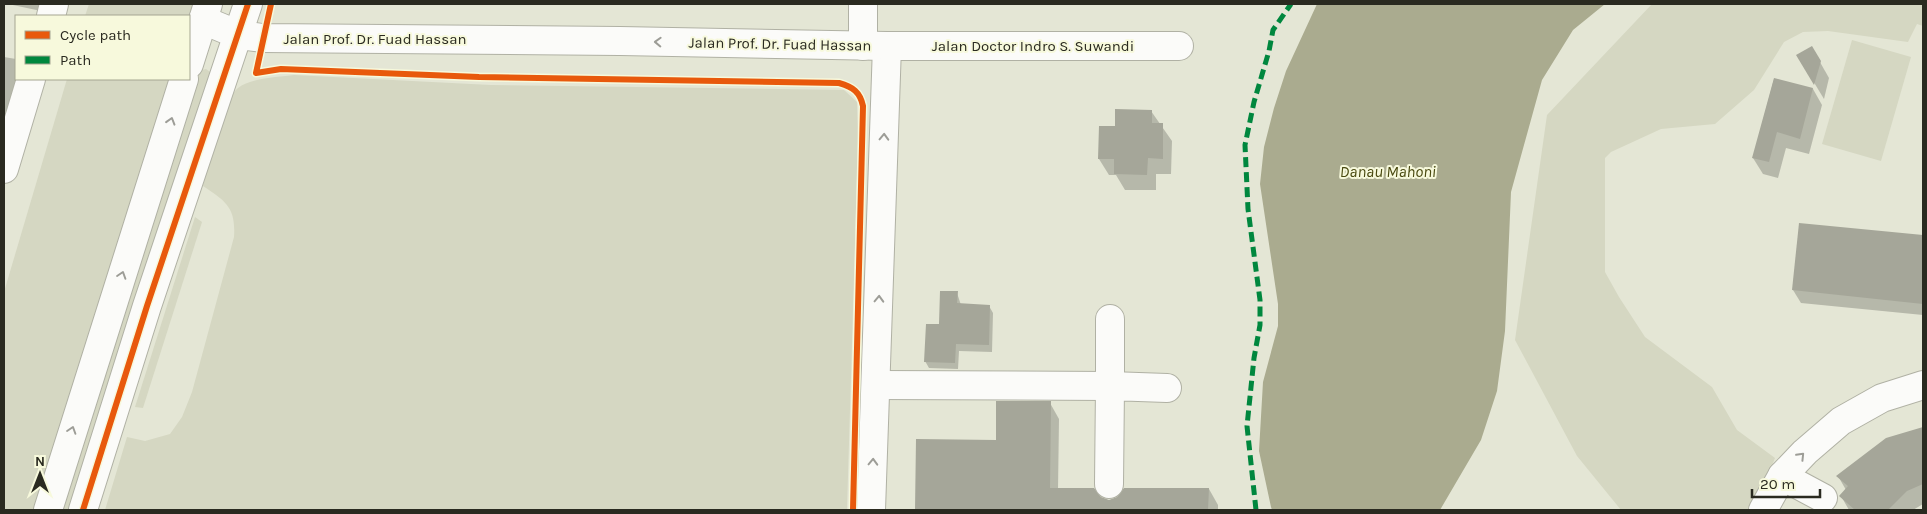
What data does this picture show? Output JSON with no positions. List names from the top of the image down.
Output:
{
  "streets": {
    "street": ["Jalan Prof. Dr. Fuad Hassan", "Jalan Doctor Indro S. Suwandi"]
  },
  "crossings": [
    ["Jalan Prof. Dr. Fuad Hassan", "Jalan Doctor Indro S. Suwandi"]
  ],
  "water": ["Danau Mahoni"],
  "legend": ["Cycle path", "Path"],
  "scale_bar": "20 m",
  "north": "top"
}
